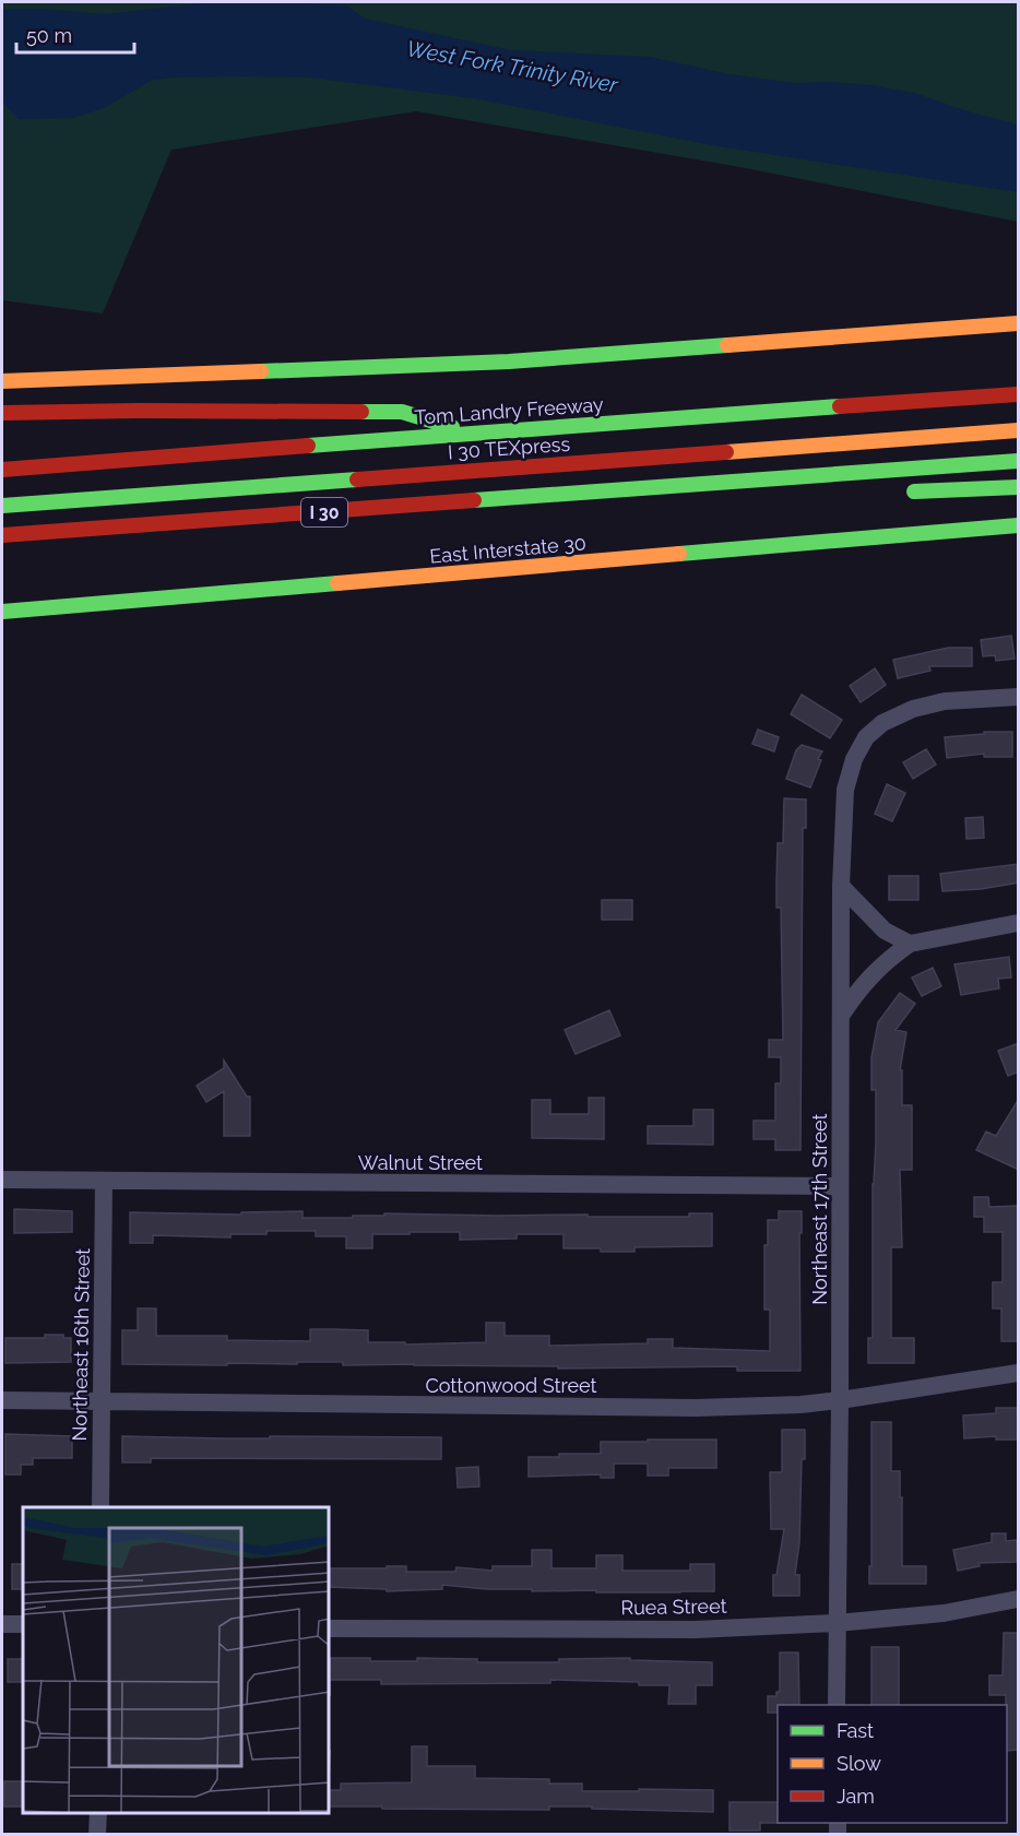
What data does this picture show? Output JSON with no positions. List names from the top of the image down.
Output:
{
  "streets": {
    "main road": [
      "Tom Landry Freeway",
      "I 30 TEXpress",
      "I 30",
      "East Interstate 30"
    ],
    "street": [
      "Walnut Street",
      "Northeast 17th Street",
      "Northeast 16th Street",
      "Cottonwood Street",
      "Ruea Street"
    ]
  },
  "crossings": [
    ["Walnut Street", "Northeast 17th Street"],
    ["Walnut Street", "Northeast 16th Street"],
    ["Northeast 17th Street", "Cottonwood Street"],
    ["Northeast 17th Street", "Ruea Street"],
    ["Northeast 16th Street", "Cottonwood Street"]
  ],
  "water": ["West Fork Trinity River"],
  "legend": ["Fast", "Slow", "Jam"],
  "scale_bar": "50 m"
}
